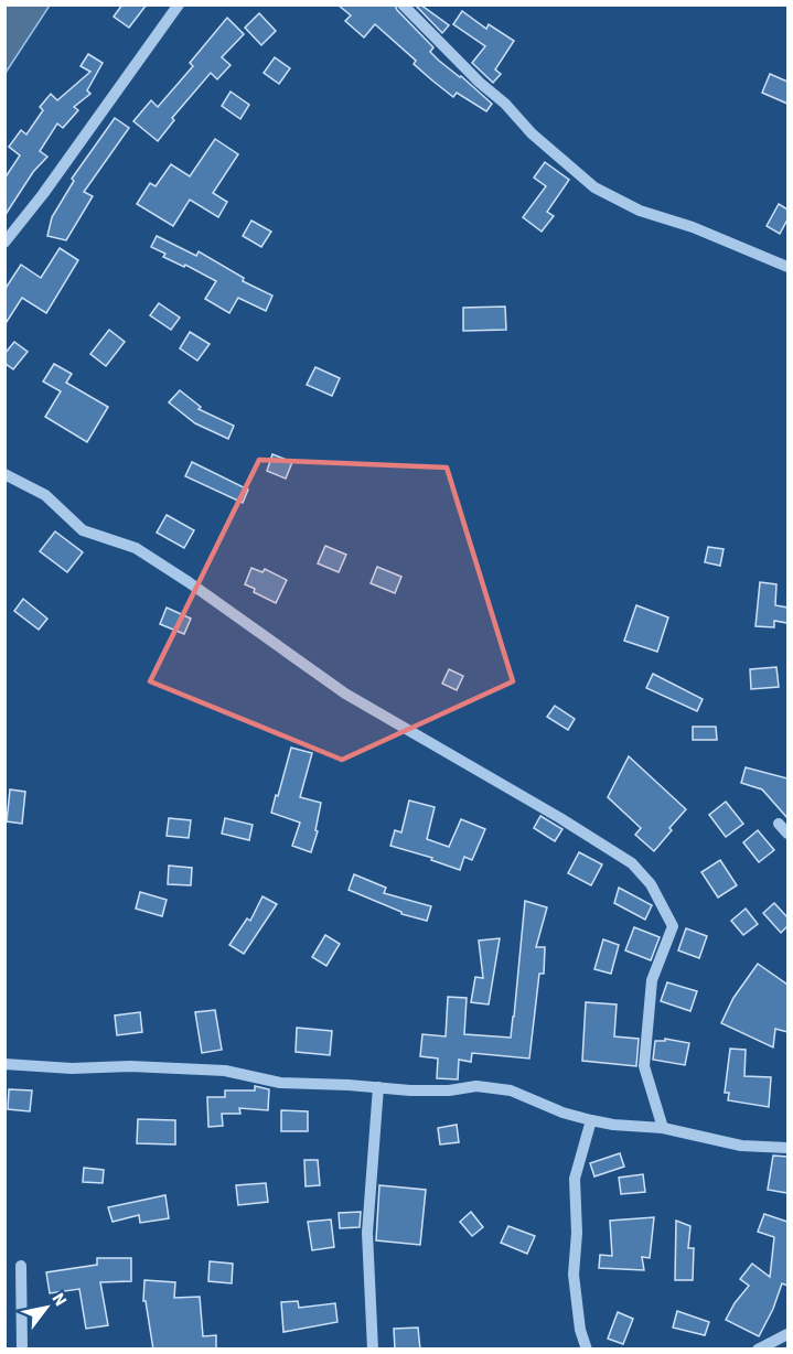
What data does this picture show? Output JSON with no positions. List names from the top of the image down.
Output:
{
  "north": "top right"
}
